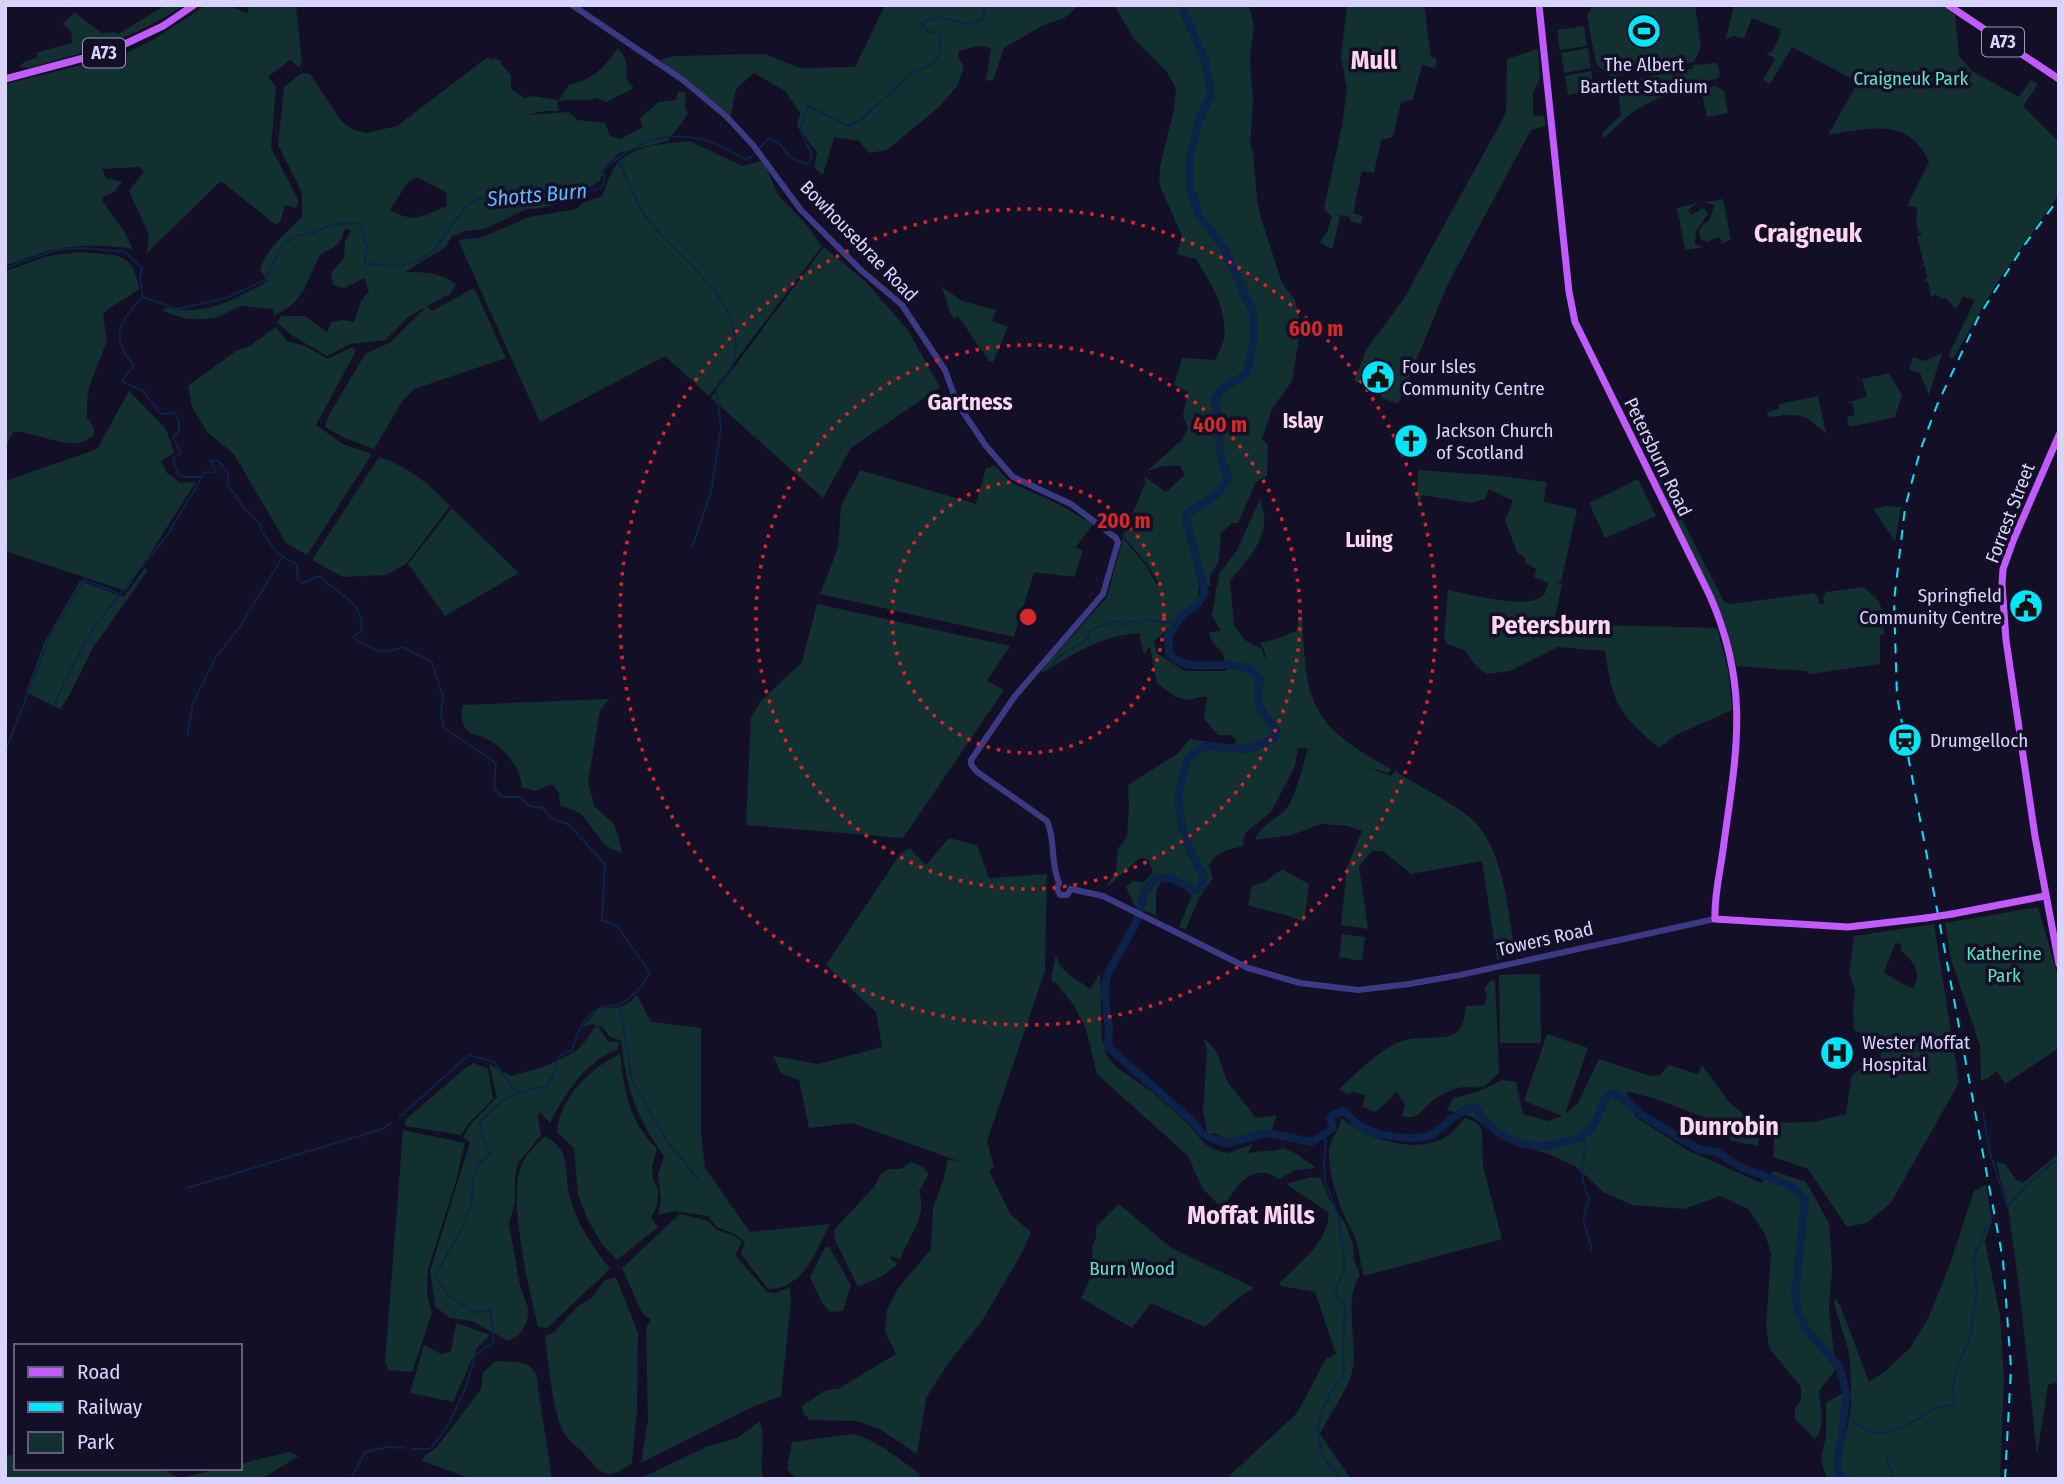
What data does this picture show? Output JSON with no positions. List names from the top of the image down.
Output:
{
  "streets": {
    "main road": [
      "A73",
      "Petersburn Road",
      "Forrest Street",
      "Towers Road"
    ],
    "street": ["Bowhousebrae Road"]
  },
  "crossings": [
    ["Bowhousebrae Road", "Towers Road"],
    ["Petersburn Road", "Towers Road"],
    ["Forrest Street", "Towers Road"]
  ],
  "districts": [
    "Mull",
    "Craigneuk",
    "Gartness",
    "Islay",
    "Luing",
    "Petersburn",
    "Dunrobin",
    "Moffat Mills"
  ],
  "water": ["Shotts Burn"],
  "parks": ["Craigneuk Park", "Katherine Park", "Burn Wood"],
  "places": {
    "sports": ["The Albert Bartlett Stadium"],
    "public building": ["Four Isles Community Centre", "Springfield Community Centre"],
    "church": ["Jackson Church of Scotland"],
    "station": ["Drumgelloch"],
    "hospital": ["Wester Moffat Hospital"]
  },
  "legend": ["Road", "Railway", "Park"],
  "rings": ["600 m", "400 m", "200 m"]
}
